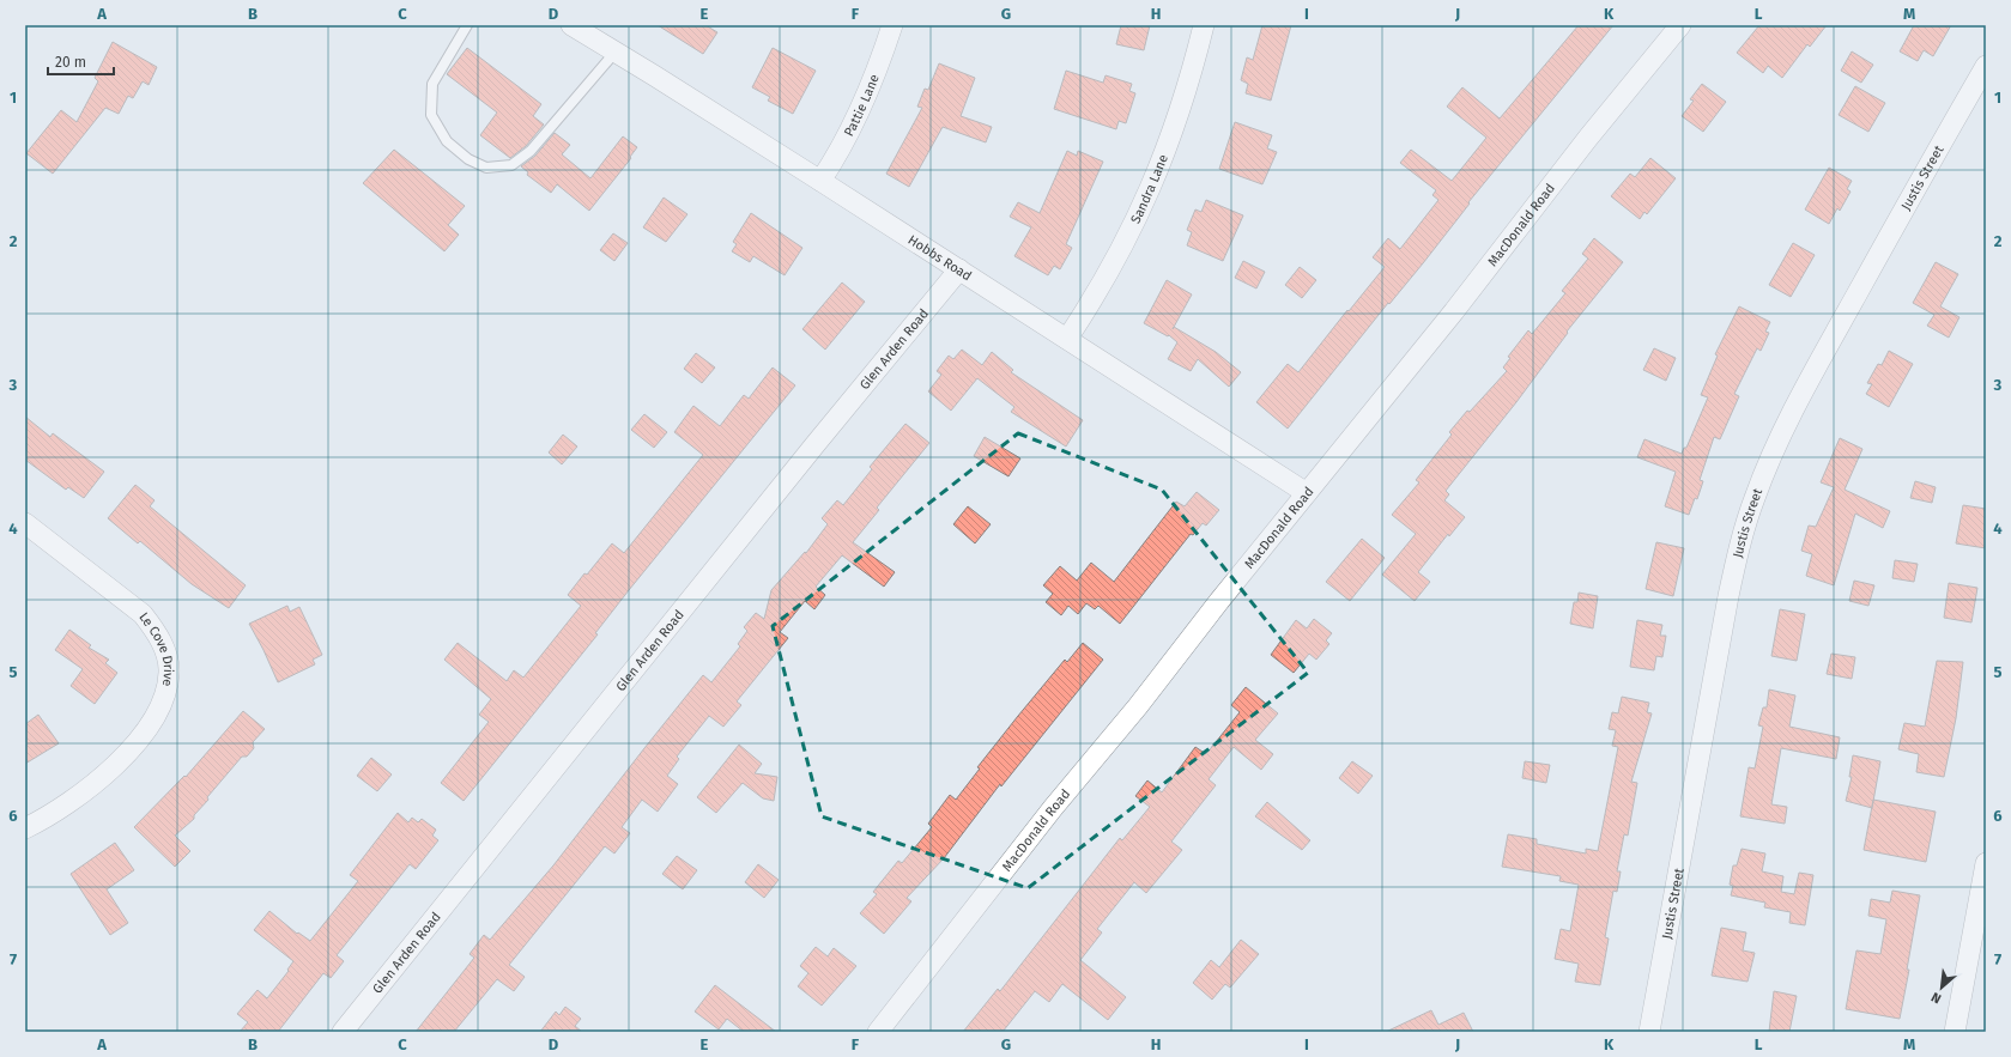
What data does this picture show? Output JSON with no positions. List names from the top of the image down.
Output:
{
  "streets": {
    "street": [
      "Pattie Lane",
      "Justis Street",
      "Sandra Lane",
      "MacDonald Road",
      "Hobbs Road",
      "Glen Arden Road",
      "Le Cove Drive"
    ]
  },
  "crossings": [
    ["Pattie Lane", "Hobbs Road"],
    ["Sandra Lane", "Hobbs Road"],
    ["MacDonald Road", "Hobbs Road"],
    ["Hobbs Road", "Glen Arden Road"]
  ],
  "scale_bar": "20 m",
  "north": "bottom left",
  "grid": {
    "columns": [
      "A",
      "B",
      "C",
      "D",
      "E",
      "F",
      "G",
      "H",
      "I",
      "J",
      "K",
      "L",
      "M"
    ],
    "rows": [
      "1",
      "2",
      "3",
      "4",
      "5",
      "6",
      "7"
    ]
  }
}
